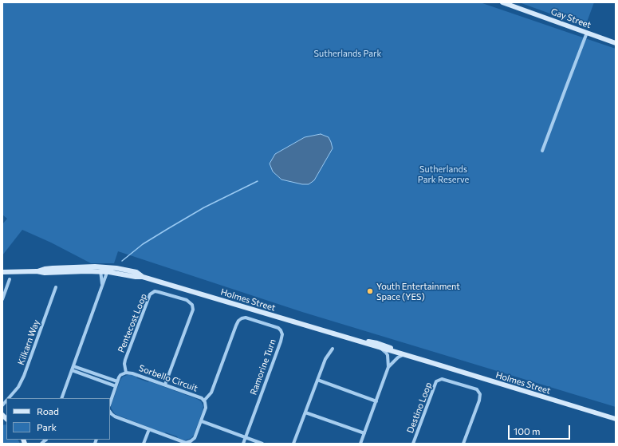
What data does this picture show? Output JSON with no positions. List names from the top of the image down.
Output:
{
  "streets": {
    "main road": ["Gay Street", "Holmes Street"],
    "street": [
      "Pentecost Loop",
      "Kilkarn Way",
      "Ramorine Turn",
      "Sorbello Circuit",
      "Destino Loop"
    ]
  },
  "crossings": [
    ["Pentecost Loop", "Sorbello Circuit"],
    ["Ramorine Turn", "Sorbello Circuit"]
  ],
  "parks": ["Sutherlands Park", "Sutherlands Park Reserve"],
  "places": ["Youth Entertainment Space (YES)"],
  "legend": ["Road", "Park"],
  "scale_bar": "100 m"
}
